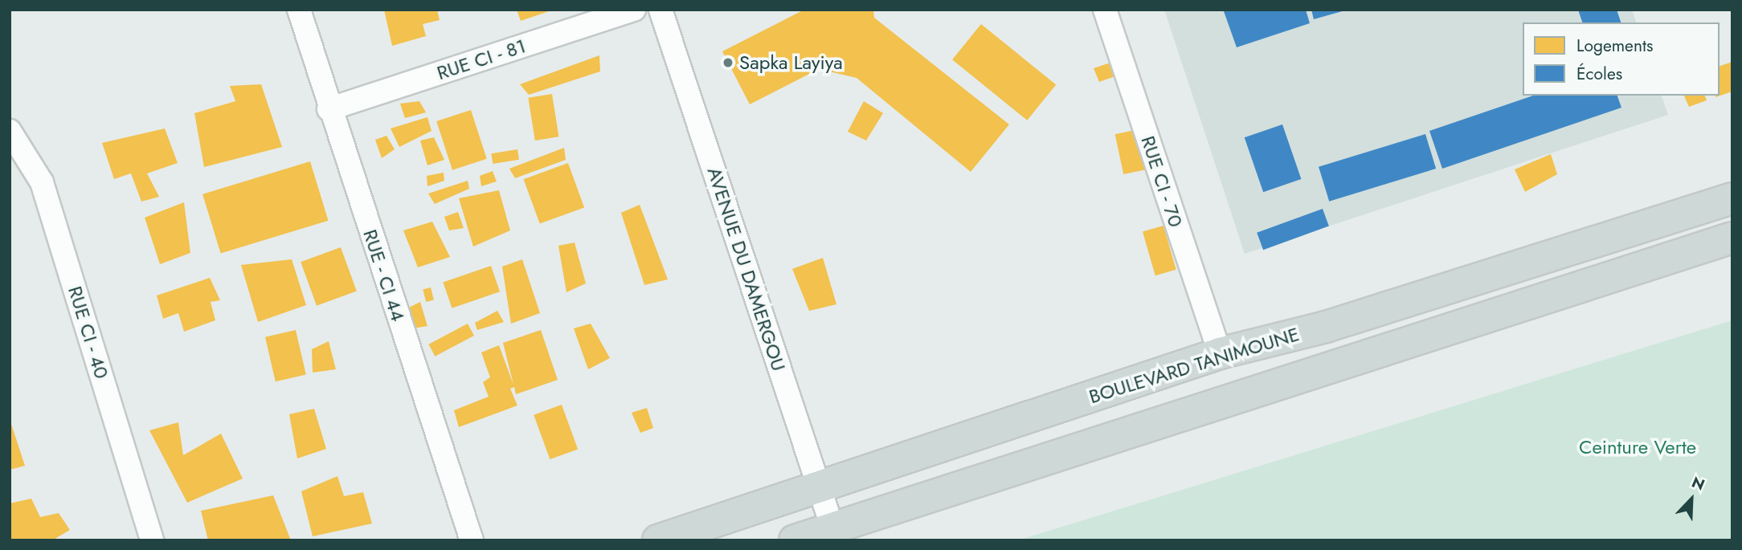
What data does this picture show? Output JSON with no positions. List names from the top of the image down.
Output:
{
  "streets": {
    "main road": ["BOULEVARD TANIMOUNE"],
    "street": [
      "RUE CI - 81",
      "RUE CI - 70",
      "AVENUE DU DAMERGOU",
      "RUE - CI 44",
      "RUE CI - 40"
    ]
  },
  "crossings": [
    ["RUE CI - 81", "RUE - CI 44"],
    ["RUE CI - 70", "BOULEVARD TANIMOUNE"],
    ["AVENUE DU DAMERGOU", "BOULEVARD TANIMOUNE"]
  ],
  "parks": ["Ceinture Verte"],
  "places": ["Sapka Layiya"],
  "legend": ["Logements", "Écoles"],
  "north": "top right"
}
